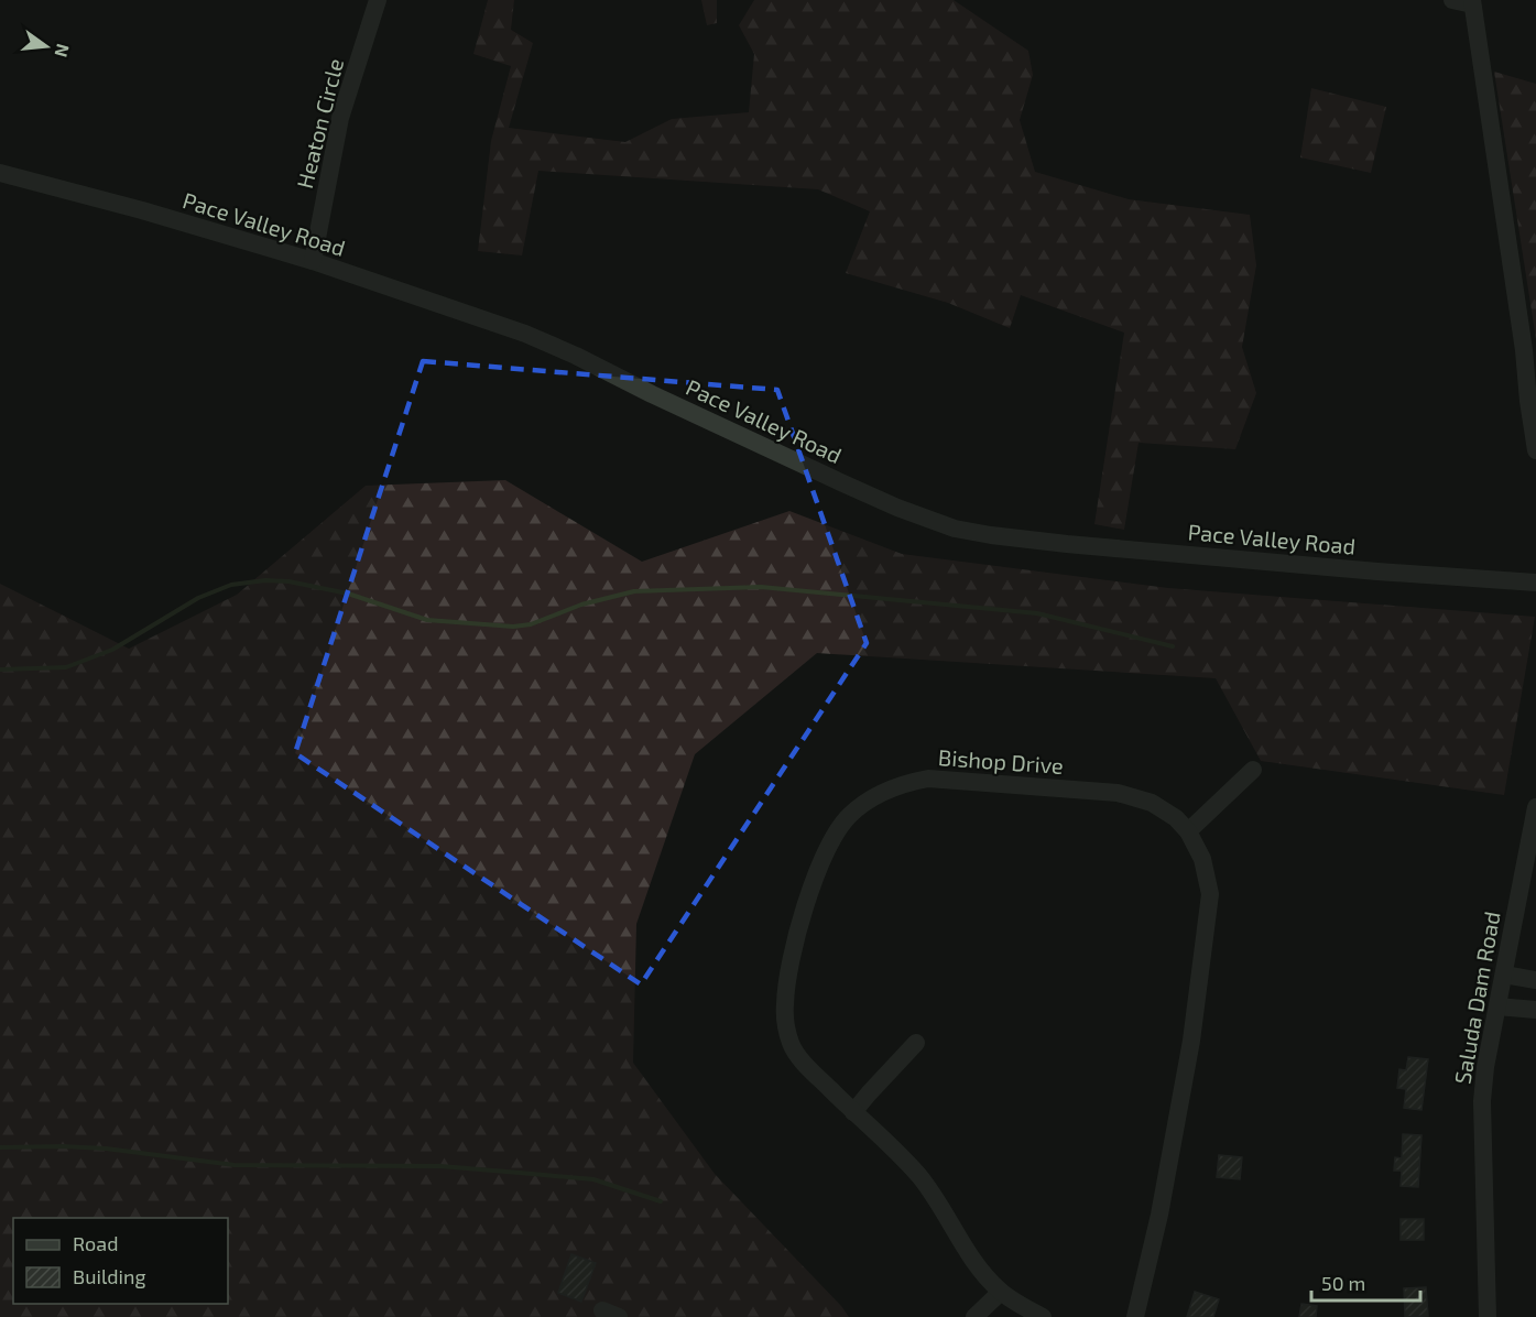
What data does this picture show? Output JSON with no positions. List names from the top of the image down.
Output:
{
  "streets": {
    "street": [
      "Heaton Circle",
      "Pace Valley Road",
      "Bishop Drive",
      "Saluda Dam Road"
    ]
  },
  "crossings": [
    ["Heaton Circle", "Pace Valley Road"]
  ],
  "legend": ["Road", "Building"],
  "scale_bar": "50 m",
  "north": "right"
}
